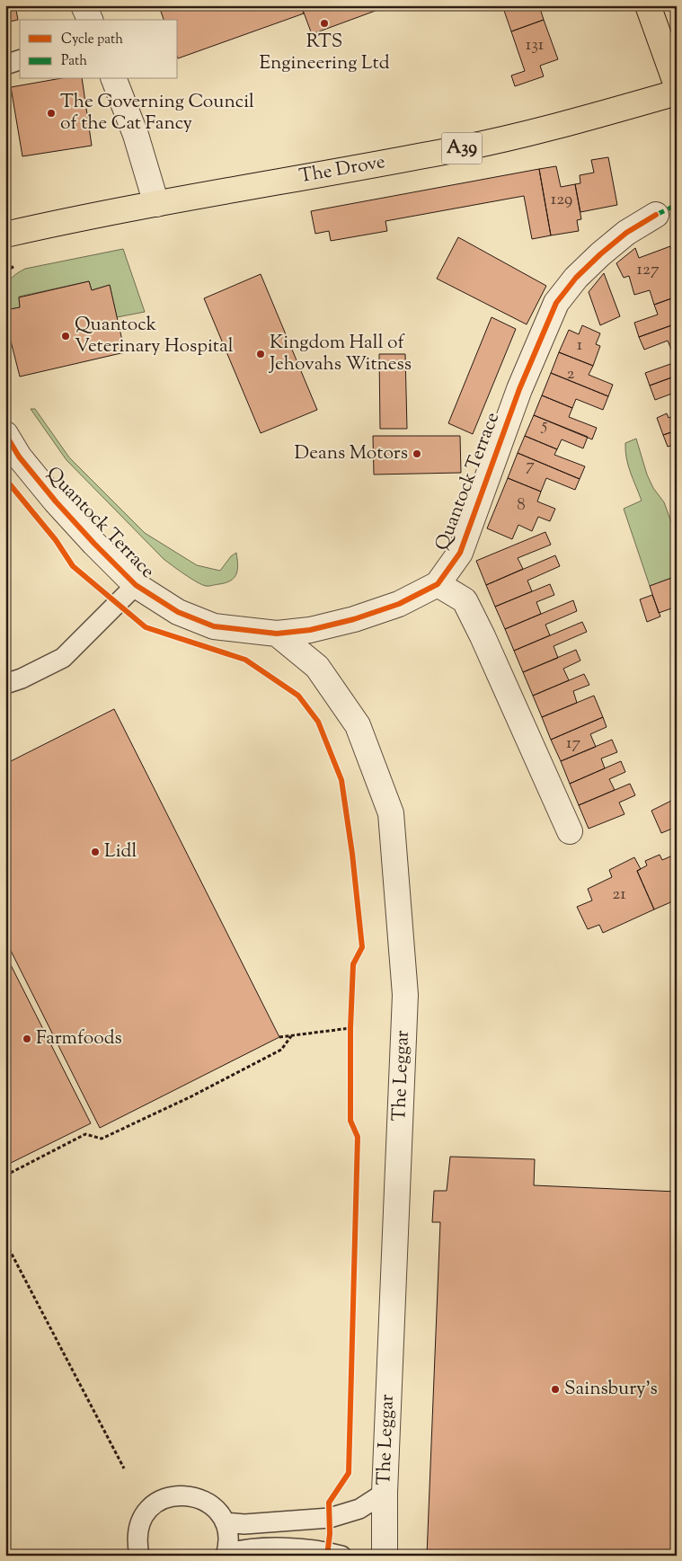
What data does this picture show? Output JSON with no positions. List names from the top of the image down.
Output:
{
  "streets": {
    "main road": ["A39", "The Drove"],
    "street": ["Quantock Terrace", "The Leggar"]
  },
  "crossings": [
    ["Quantock Terrace", "The Leggar"]
  ],
  "places": [
    "RTS Engineering Ltd",
    "The Governing Council of the Cat Fancy",
    "Quantock Veterinary Hospital",
    "Kingdom Hall of Jehovahs Witness",
    "Deans Motors",
    "Lidl",
    "Farmfoods",
    "Sainsbury's"
  ],
  "house_numbers": [
    "131",
    "129",
    "127",
    "1",
    "2",
    "5",
    "7",
    "8",
    "17",
    "21"
  ],
  "legend": ["Cycle path", "Path"]
}
